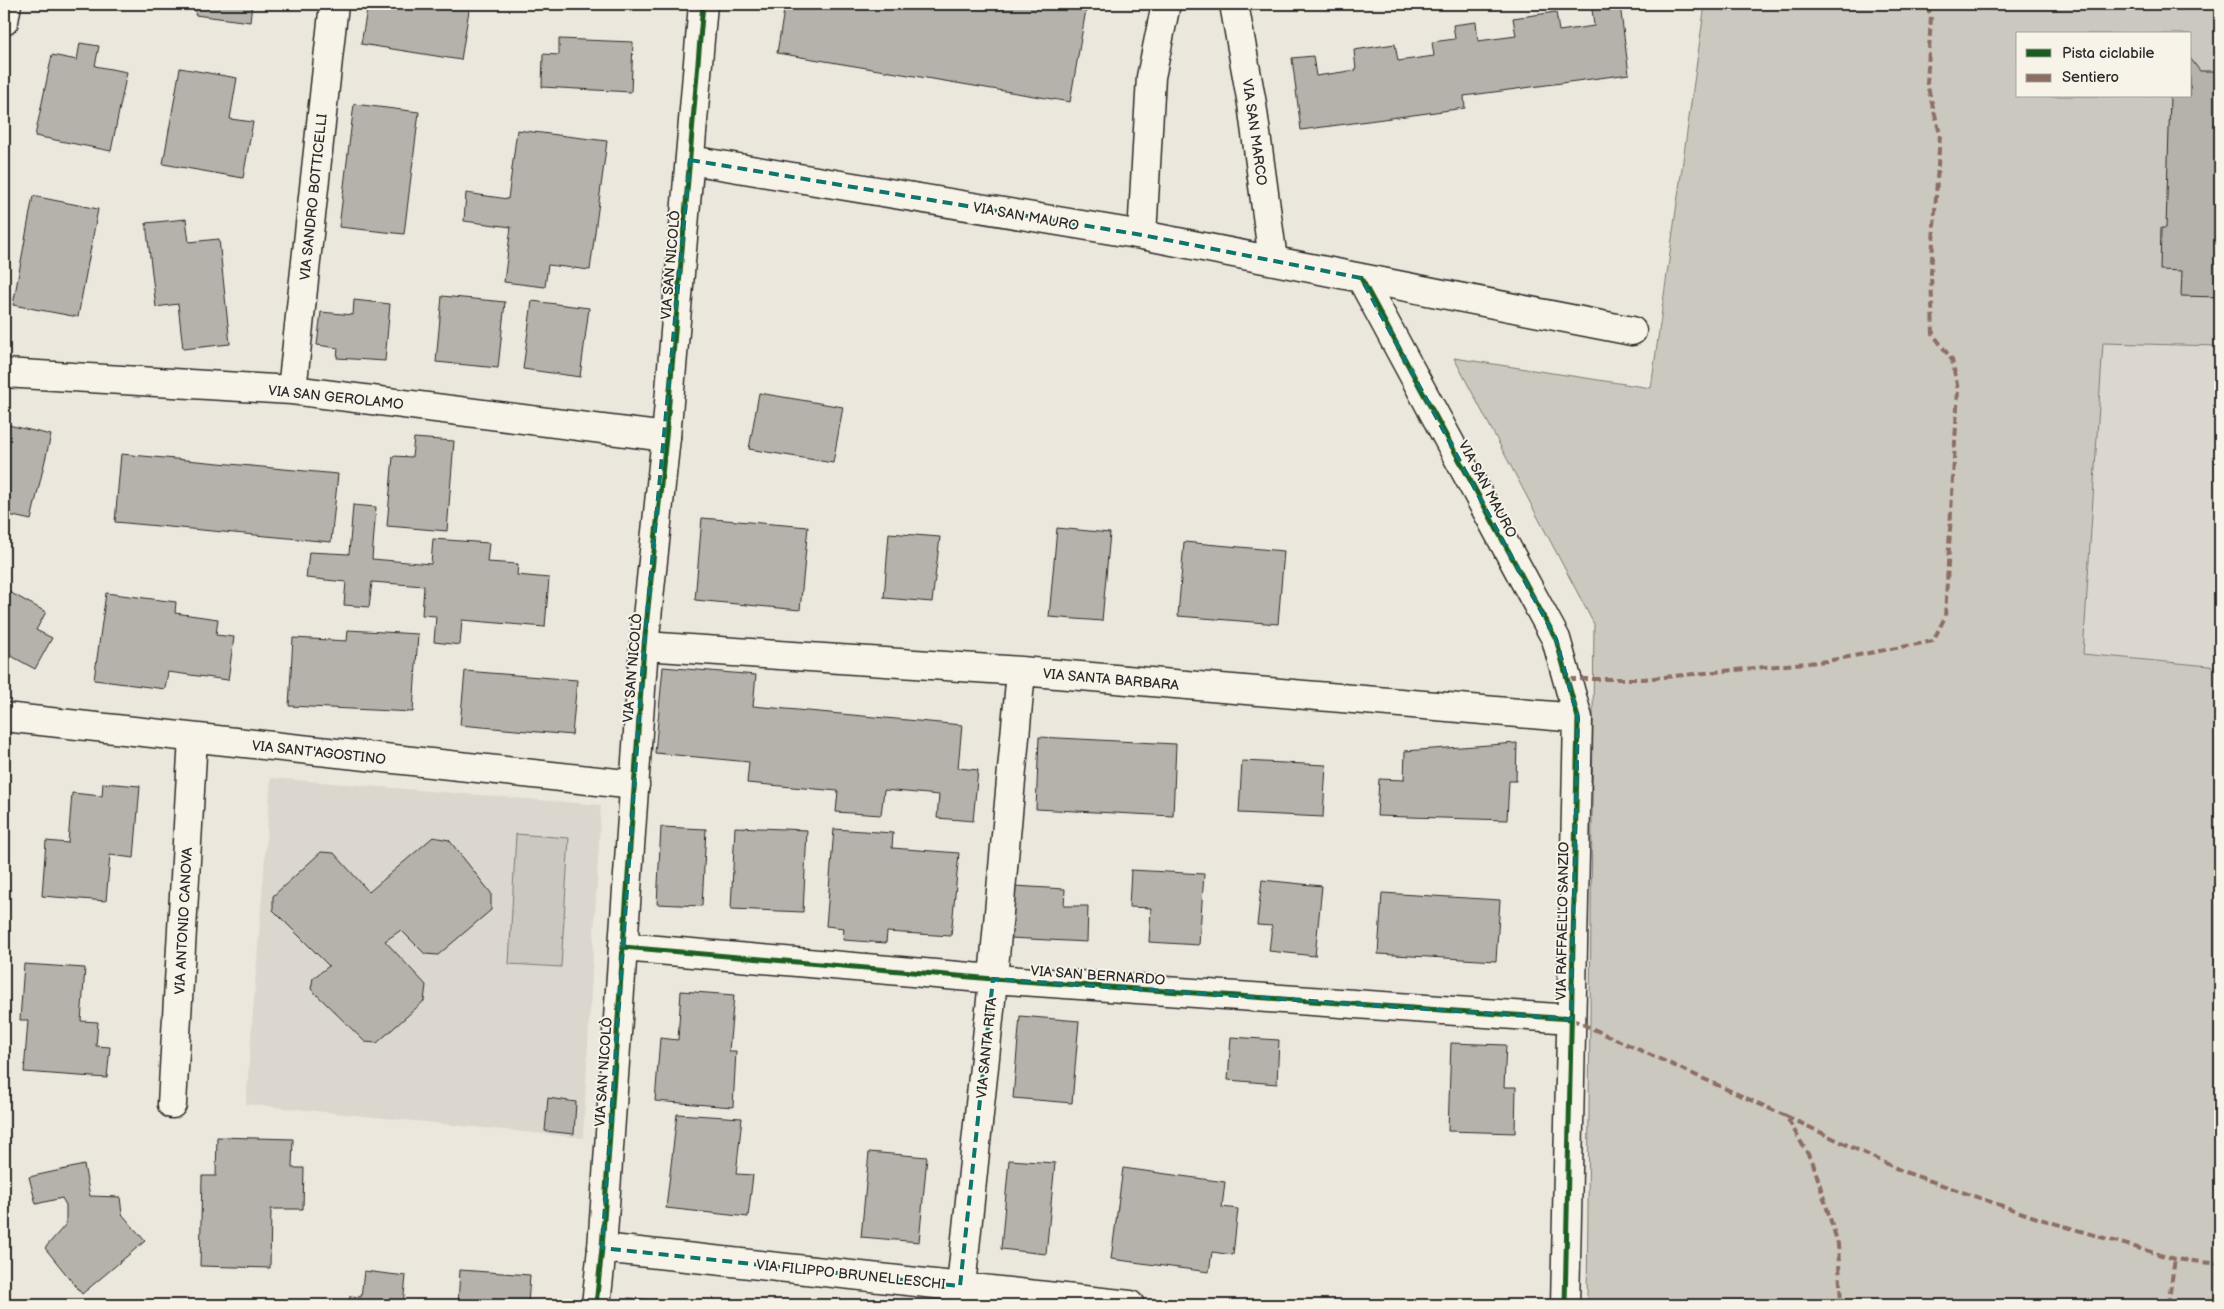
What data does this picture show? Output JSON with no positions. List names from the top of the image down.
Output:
{
  "streets": {
    "street": [
      "VIA SAN MARCO",
      "VIA SANDRO BOTTICELLI",
      "VIA SAN MAURO",
      "VIA SAN NICOLÒ",
      "VIA SAN GEROLAMO",
      "VIA SANTA BARBARA",
      "VIA SANT'AGOSTINO",
      "VIA ANTONIO CANOVA",
      "VIA RAFFAELLO SANZIO",
      "VIA SAN BERNARDO",
      "VIA SANTA RITA",
      "VIA FILIPPO BRUNELLESCHI"
    ]
  },
  "crossings": [
    ["VIA SAN MARCO", "VIA SAN MAURO"],
    ["VIA SANDRO BOTTICELLI", "VIA SAN GEROLAMO"],
    ["VIA SAN MAURO", "VIA SAN NICOLÒ"],
    ["VIA SAN MAURO", "VIA SANTA BARBARA"],
    ["VIA SAN MAURO", "VIA RAFFAELLO SANZIO"],
    ["VIA SAN NICOLÒ", "VIA SAN GEROLAMO"],
    ["VIA SAN NICOLÒ", "VIA SANTA BARBARA"],
    ["VIA SAN NICOLÒ", "VIA SANT'AGOSTINO"],
    ["VIA SAN NICOLÒ", "VIA SAN BERNARDO"],
    ["VIA SAN NICOLÒ", "VIA FILIPPO BRUNELLESCHI"],
    ["VIA SANTA BARBARA", "VIA RAFFAELLO SANZIO"],
    ["VIA SANTA BARBARA", "VIA SANTA RITA"],
    ["VIA SANT'AGOSTINO", "VIA ANTONIO CANOVA"],
    ["VIA RAFFAELLO SANZIO", "VIA SAN BERNARDO"],
    ["VIA SAN BERNARDO", "VIA SANTA RITA"],
    ["VIA SANTA RITA", "VIA FILIPPO BRUNELLESCHI"]
  ],
  "legend": ["Pista ciclabile", "Sentiero"]
}
